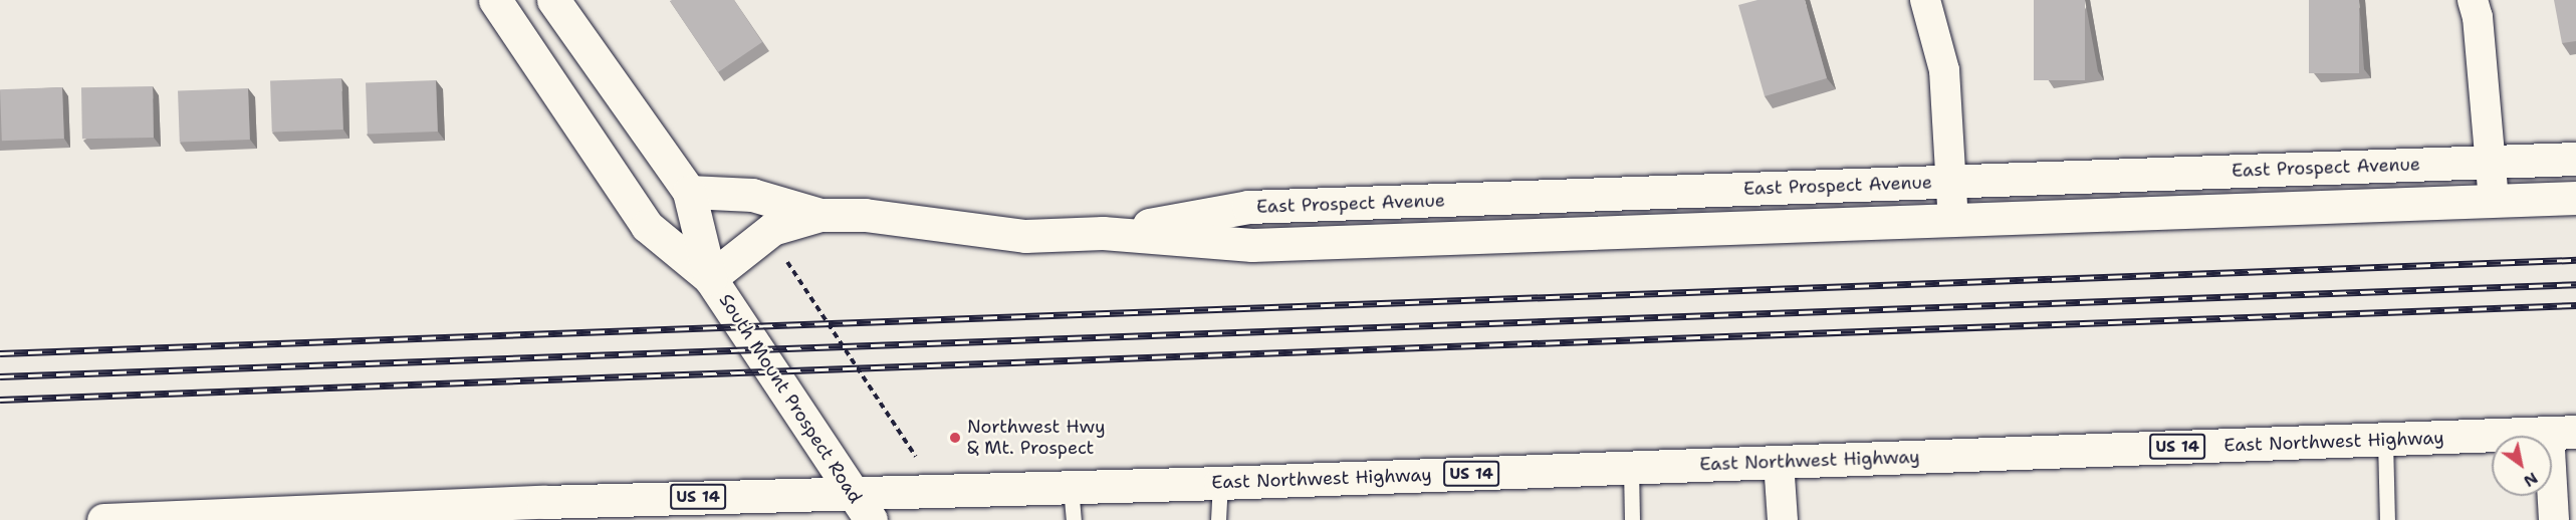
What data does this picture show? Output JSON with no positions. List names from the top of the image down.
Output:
{
  "streets": {
    "street": [
      "East Prospect Avenue",
      "South Mount Prospect Road",
      "East Northwest Highway",
      "US 14"
    ]
  },
  "crossings": [
    ["East Prospect Avenue", "South Mount Prospect Road"],
    ["South Mount Prospect Road", "East Northwest Highway"]
  ],
  "places": ["Northwest Hwy & Mt. Prospect"],
  "north": "bottom right"
}
